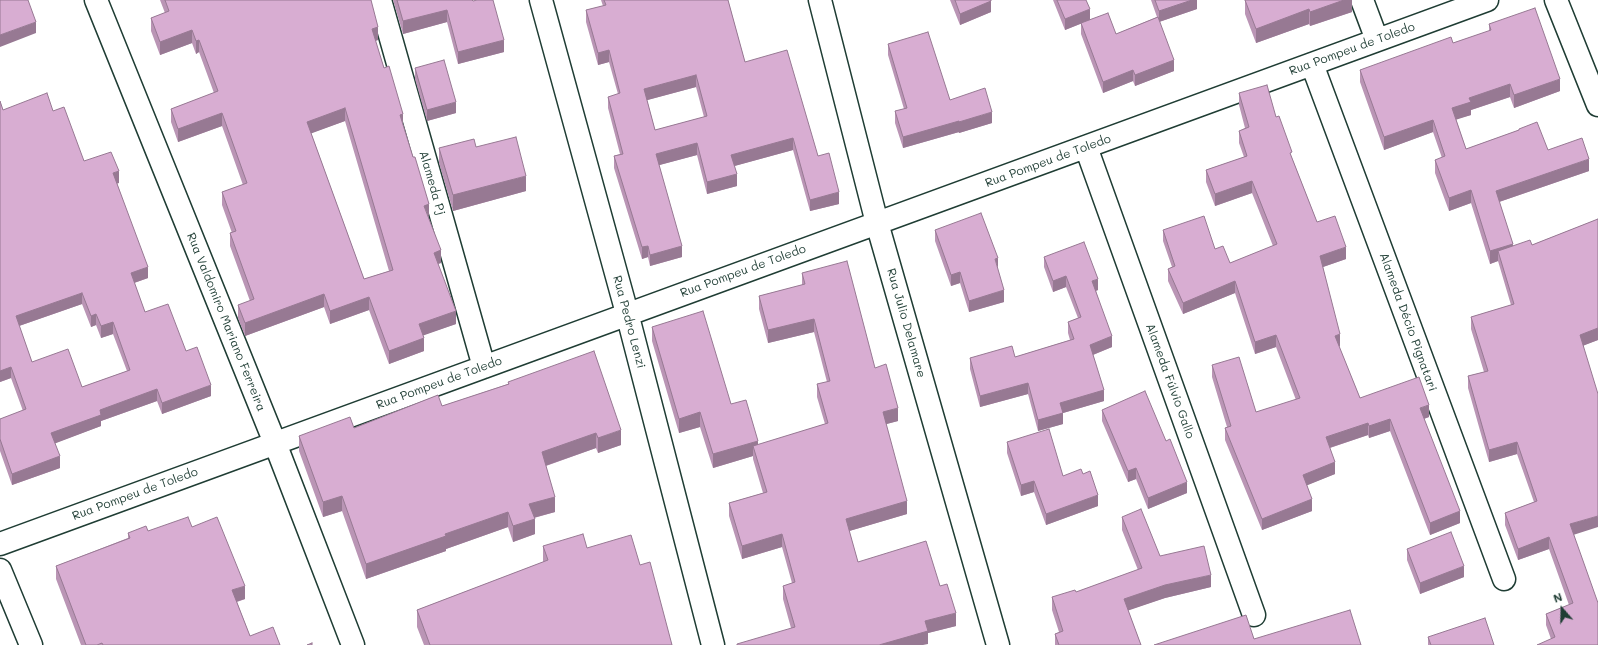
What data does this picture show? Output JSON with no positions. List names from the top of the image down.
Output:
{
  "streets": {
    "street": [
      "Rua Pompeu de Toledo",
      "Alameda Pj",
      "Rua Valdomiro Mariano Ferreira",
      "Rua Pedro Lenzi",
      "Alameda Décio Pignatari",
      "Rua Julio Delamare",
      "Alameda Fúlvio Gallo"
    ]
  },
  "crossings": [
    ["Rua Pompeu de Toledo", "Alameda Pj"],
    ["Rua Pompeu de Toledo", "Rua Valdomiro Mariano Ferreira"],
    ["Rua Pompeu de Toledo", "Rua Pedro Lenzi"],
    ["Rua Pompeu de Toledo", "Alameda Décio Pignatari"],
    ["Rua Pompeu de Toledo", "Rua Julio Delamare"],
    ["Rua Pompeu de Toledo", "Alameda Fúlvio Gallo"]
  ],
  "north": "top"
}
